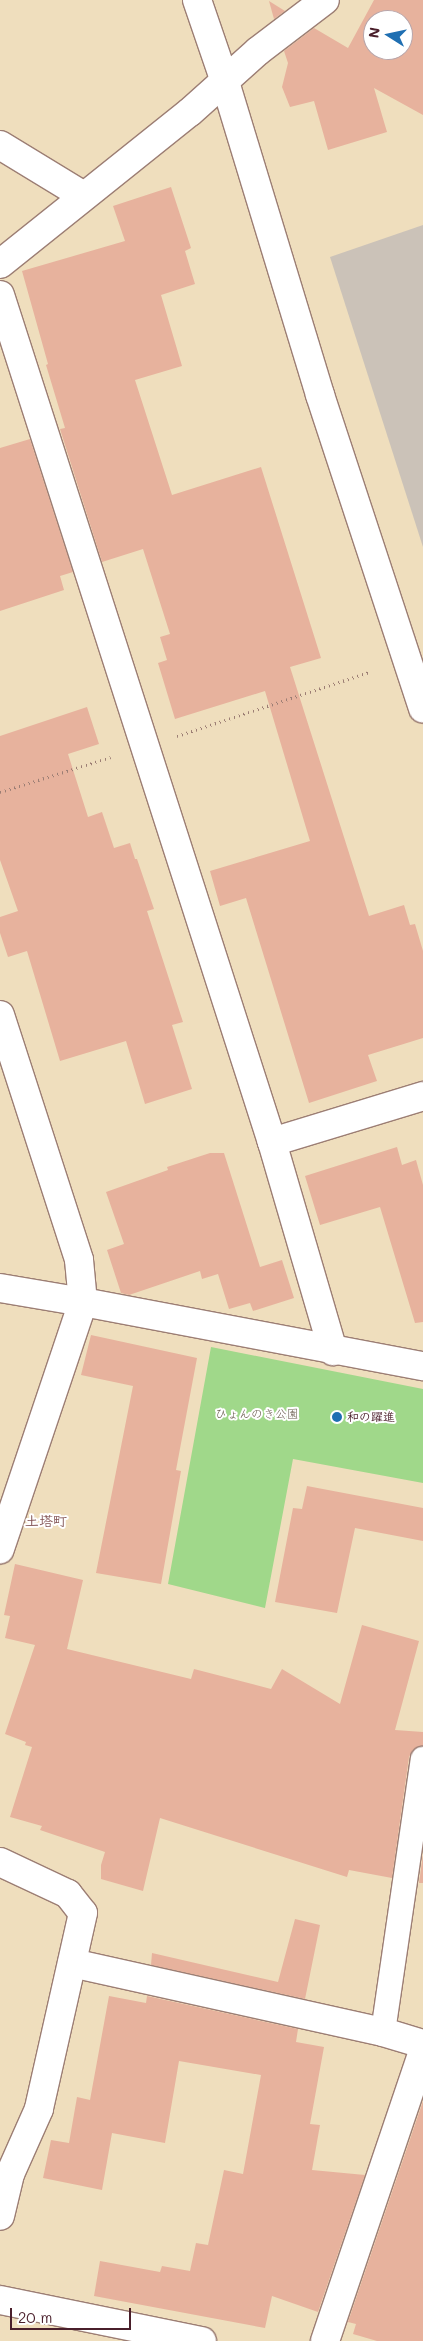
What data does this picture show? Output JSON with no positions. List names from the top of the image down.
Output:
{
  "districts": ["土塔町"],
  "parks": ["ひょんのき公園"],
  "places": ["和の躍進"],
  "scale_bar": "20 m",
  "north": "left"
}
